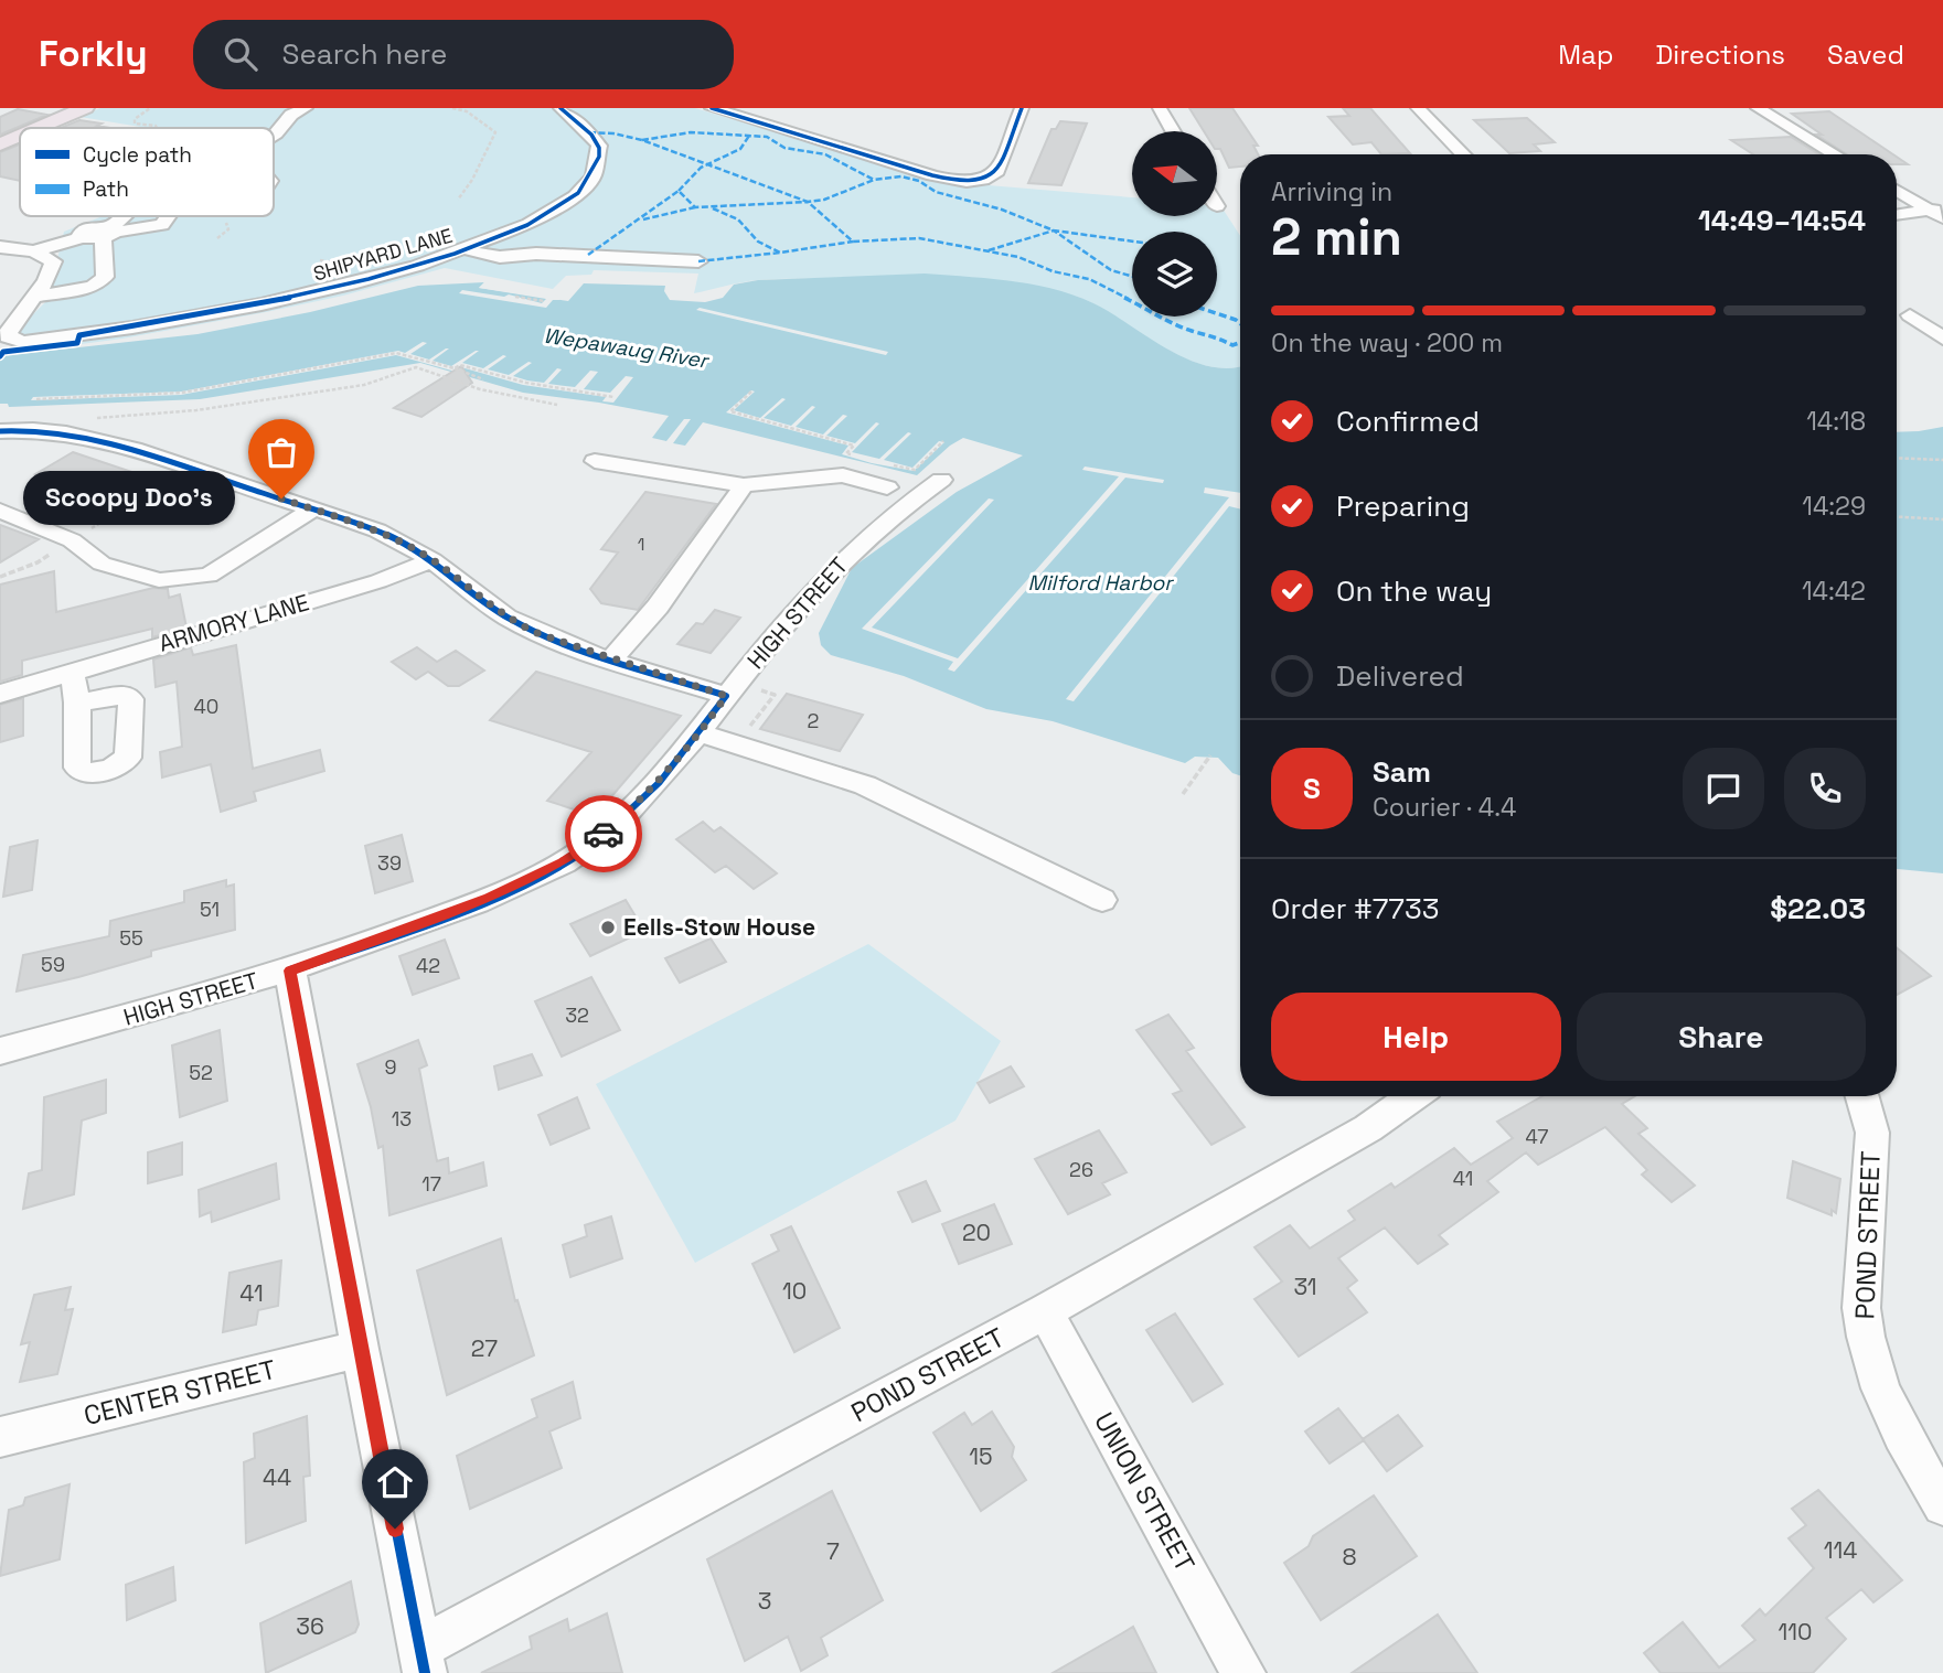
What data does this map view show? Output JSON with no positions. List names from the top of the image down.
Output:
{
  "streets": {
    "street": [
      "SHIPYARD LANE",
      "HIGH STREET",
      "ARMORY LANE",
      "POND STREET",
      "CENTER STREET",
      "UNION STREET"
    ]
  },
  "crossings": [
    ["POND STREET", "UNION STREET"]
  ],
  "water": ["Wepawaug River", "Milford Harbor"],
  "places": ["Scoopy Doo's", "Eells-Stow House"],
  "house_numbers": [
    "1",
    "40",
    "2",
    "39",
    "51",
    "55",
    "59",
    "42",
    "32",
    "9",
    "52",
    "13",
    "47",
    "26",
    "41",
    "17",
    "20",
    "31",
    "10",
    "41",
    "27",
    "15",
    "44",
    "114",
    "7",
    "8",
    "3",
    "36",
    "110"
  ],
  "legend": ["Cycle path", "Path"],
  "north": "left",
  "page": {
    "header": "Forkly",
    "search": "Search here",
    "nav": ["Map", "Directions", "Saved"],
    "heading": ["2 min", "Arriving in", "14:49–14:54"],
    "panel": [
      "Sam",
      "Courier · 4.4",
      "Order #7733",
      "$22.03"
    ],
    "bar": "On the way · 200 m",
    "list": [
      ["Confirmed", "14:18"],
      ["Preparing", "14:29"],
      ["On the way", "14:42"],
      "Delivered"
    ],
    "bubble": "Scoopy Doo's",
    "round": "S",
    "buttons": ["Help", "Share"]
  }
}
